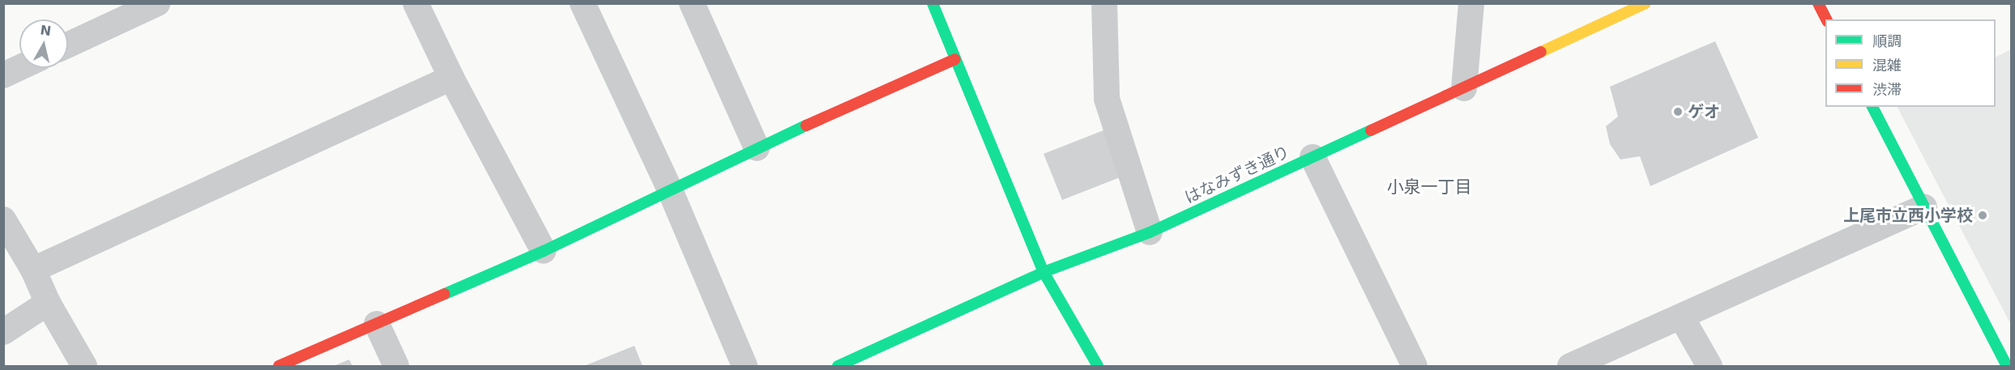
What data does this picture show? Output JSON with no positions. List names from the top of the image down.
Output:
{
  "streets": {
    "street": ["はなみずき通り"]
  },
  "districts": ["小泉一丁目"],
  "places": ["ゲオ", "上尾市立西小学校"],
  "legend": ["順調", "混雑", "渋滞"],
  "north": "top"
}
